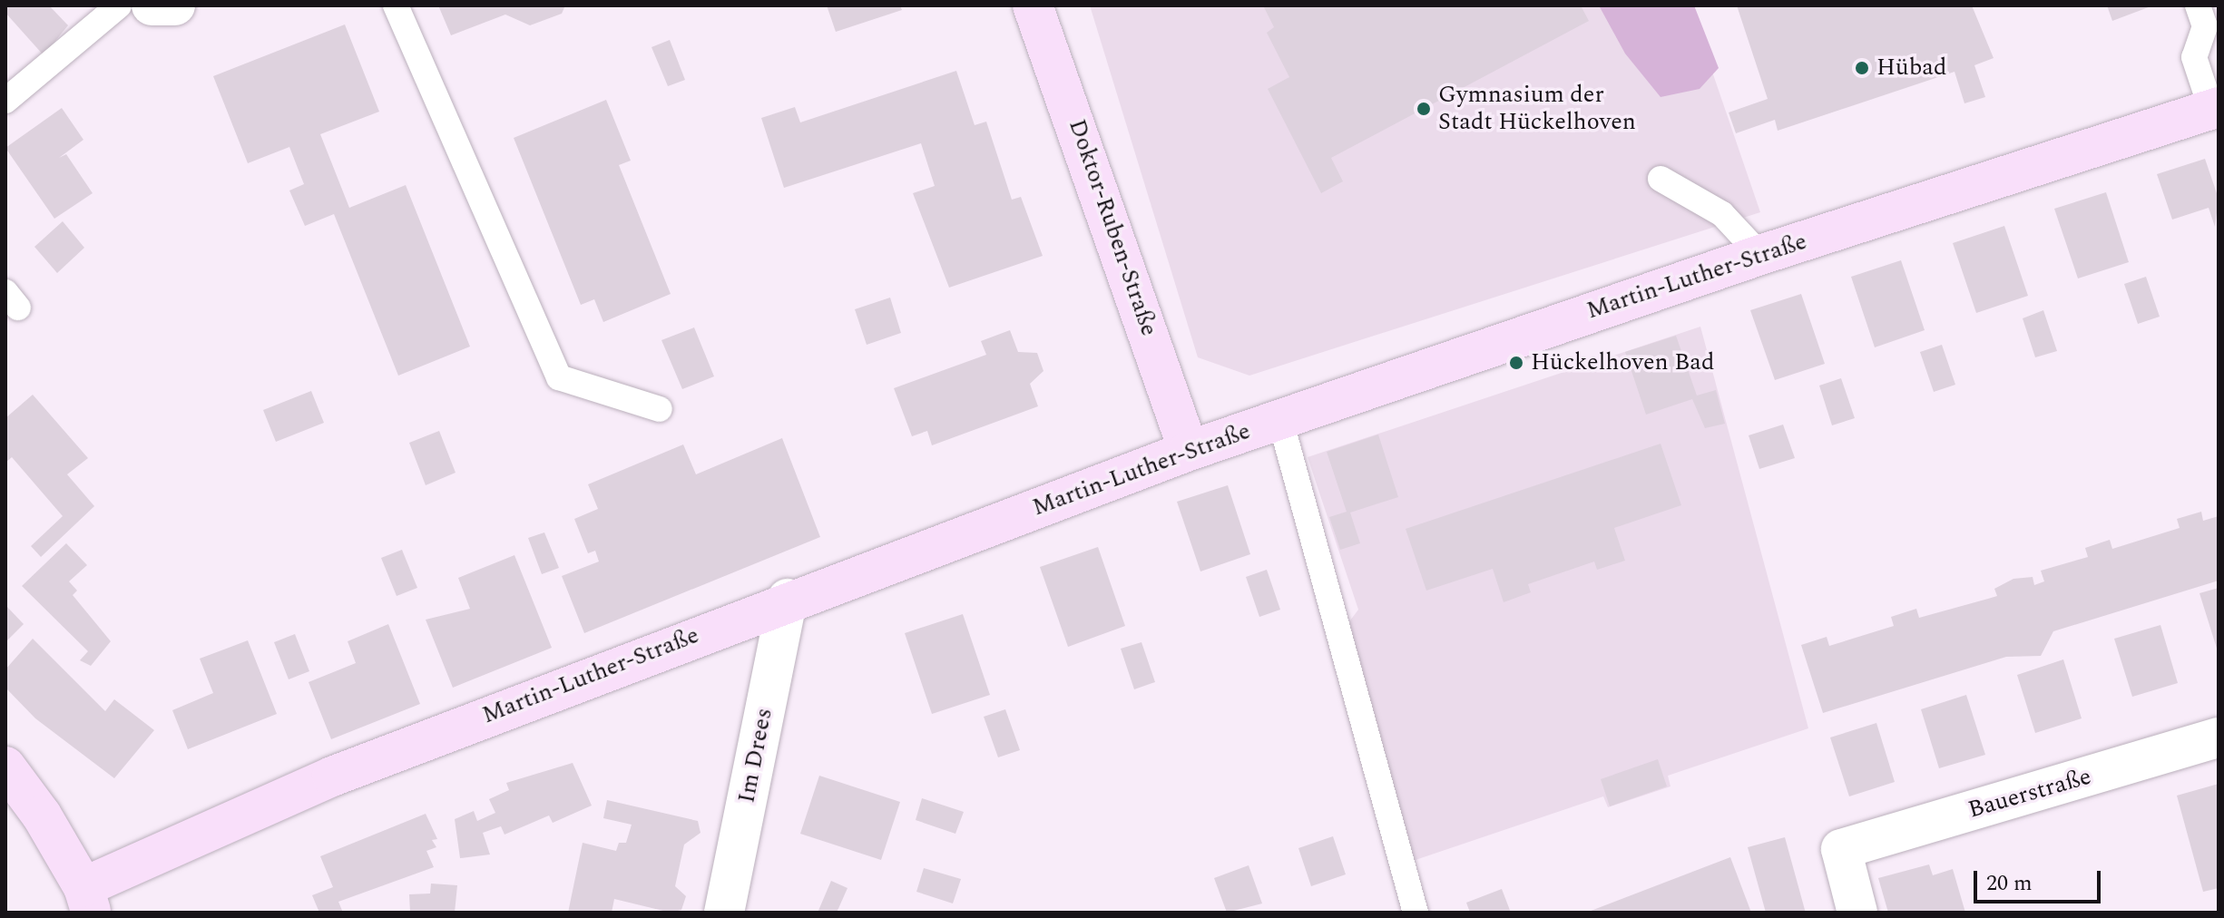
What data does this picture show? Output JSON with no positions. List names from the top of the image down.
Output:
{
  "streets": {
    "street": [
      "Doktor-Ruben-Straße",
      "Martin-Luther-Straße",
      "Im Drees",
      "Bauerstraße"
    ]
  },
  "crossings": [
    ["Doktor-Ruben-Straße", "Martin-Luther-Straße"],
    ["Martin-Luther-Straße", "Im Drees"]
  ],
  "places": ["Hübad", "Gymnasium der Stadt Hückelhoven", "Hückelhoven Bad"],
  "scale_bar": "20 m"
}
